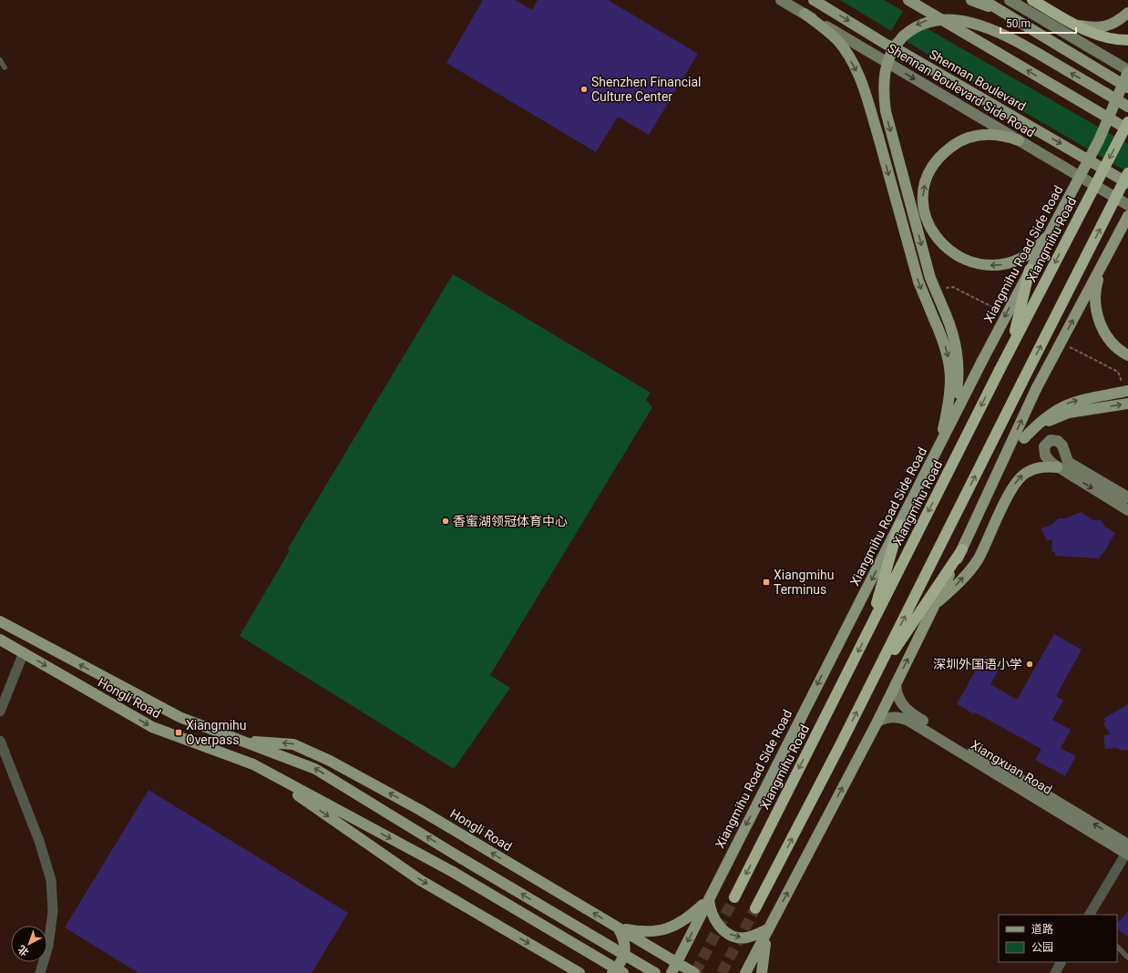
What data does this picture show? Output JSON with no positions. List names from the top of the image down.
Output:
{
  "streets": {
    "highway": ["Xiangmihu Road"],
    "main road": ["Shennan Boulevard", "Xiangmihu Road Side Road", "Hongli Road"],
    "street": ["Shennan Boulevard Side Road", "Xiangxuan Road"]
  },
  "crossings": [
    ["Xiangmihu Road Side Road", "Hongli Road"]
  ],
  "one_way": ["Shennan Boulevard Side Road"],
  "places": {
    "other": ["Shenzhen Financial Culture Center", "香蜜湖领冠体育中心", "深圳外国语小学"],
    "transit": ["Xiangmihu Terminus", "Xiangmihu Overpass"]
  },
  "legend": ["道路", "公园"],
  "scale_bar": "50 m",
  "north": "bottom left"
}
